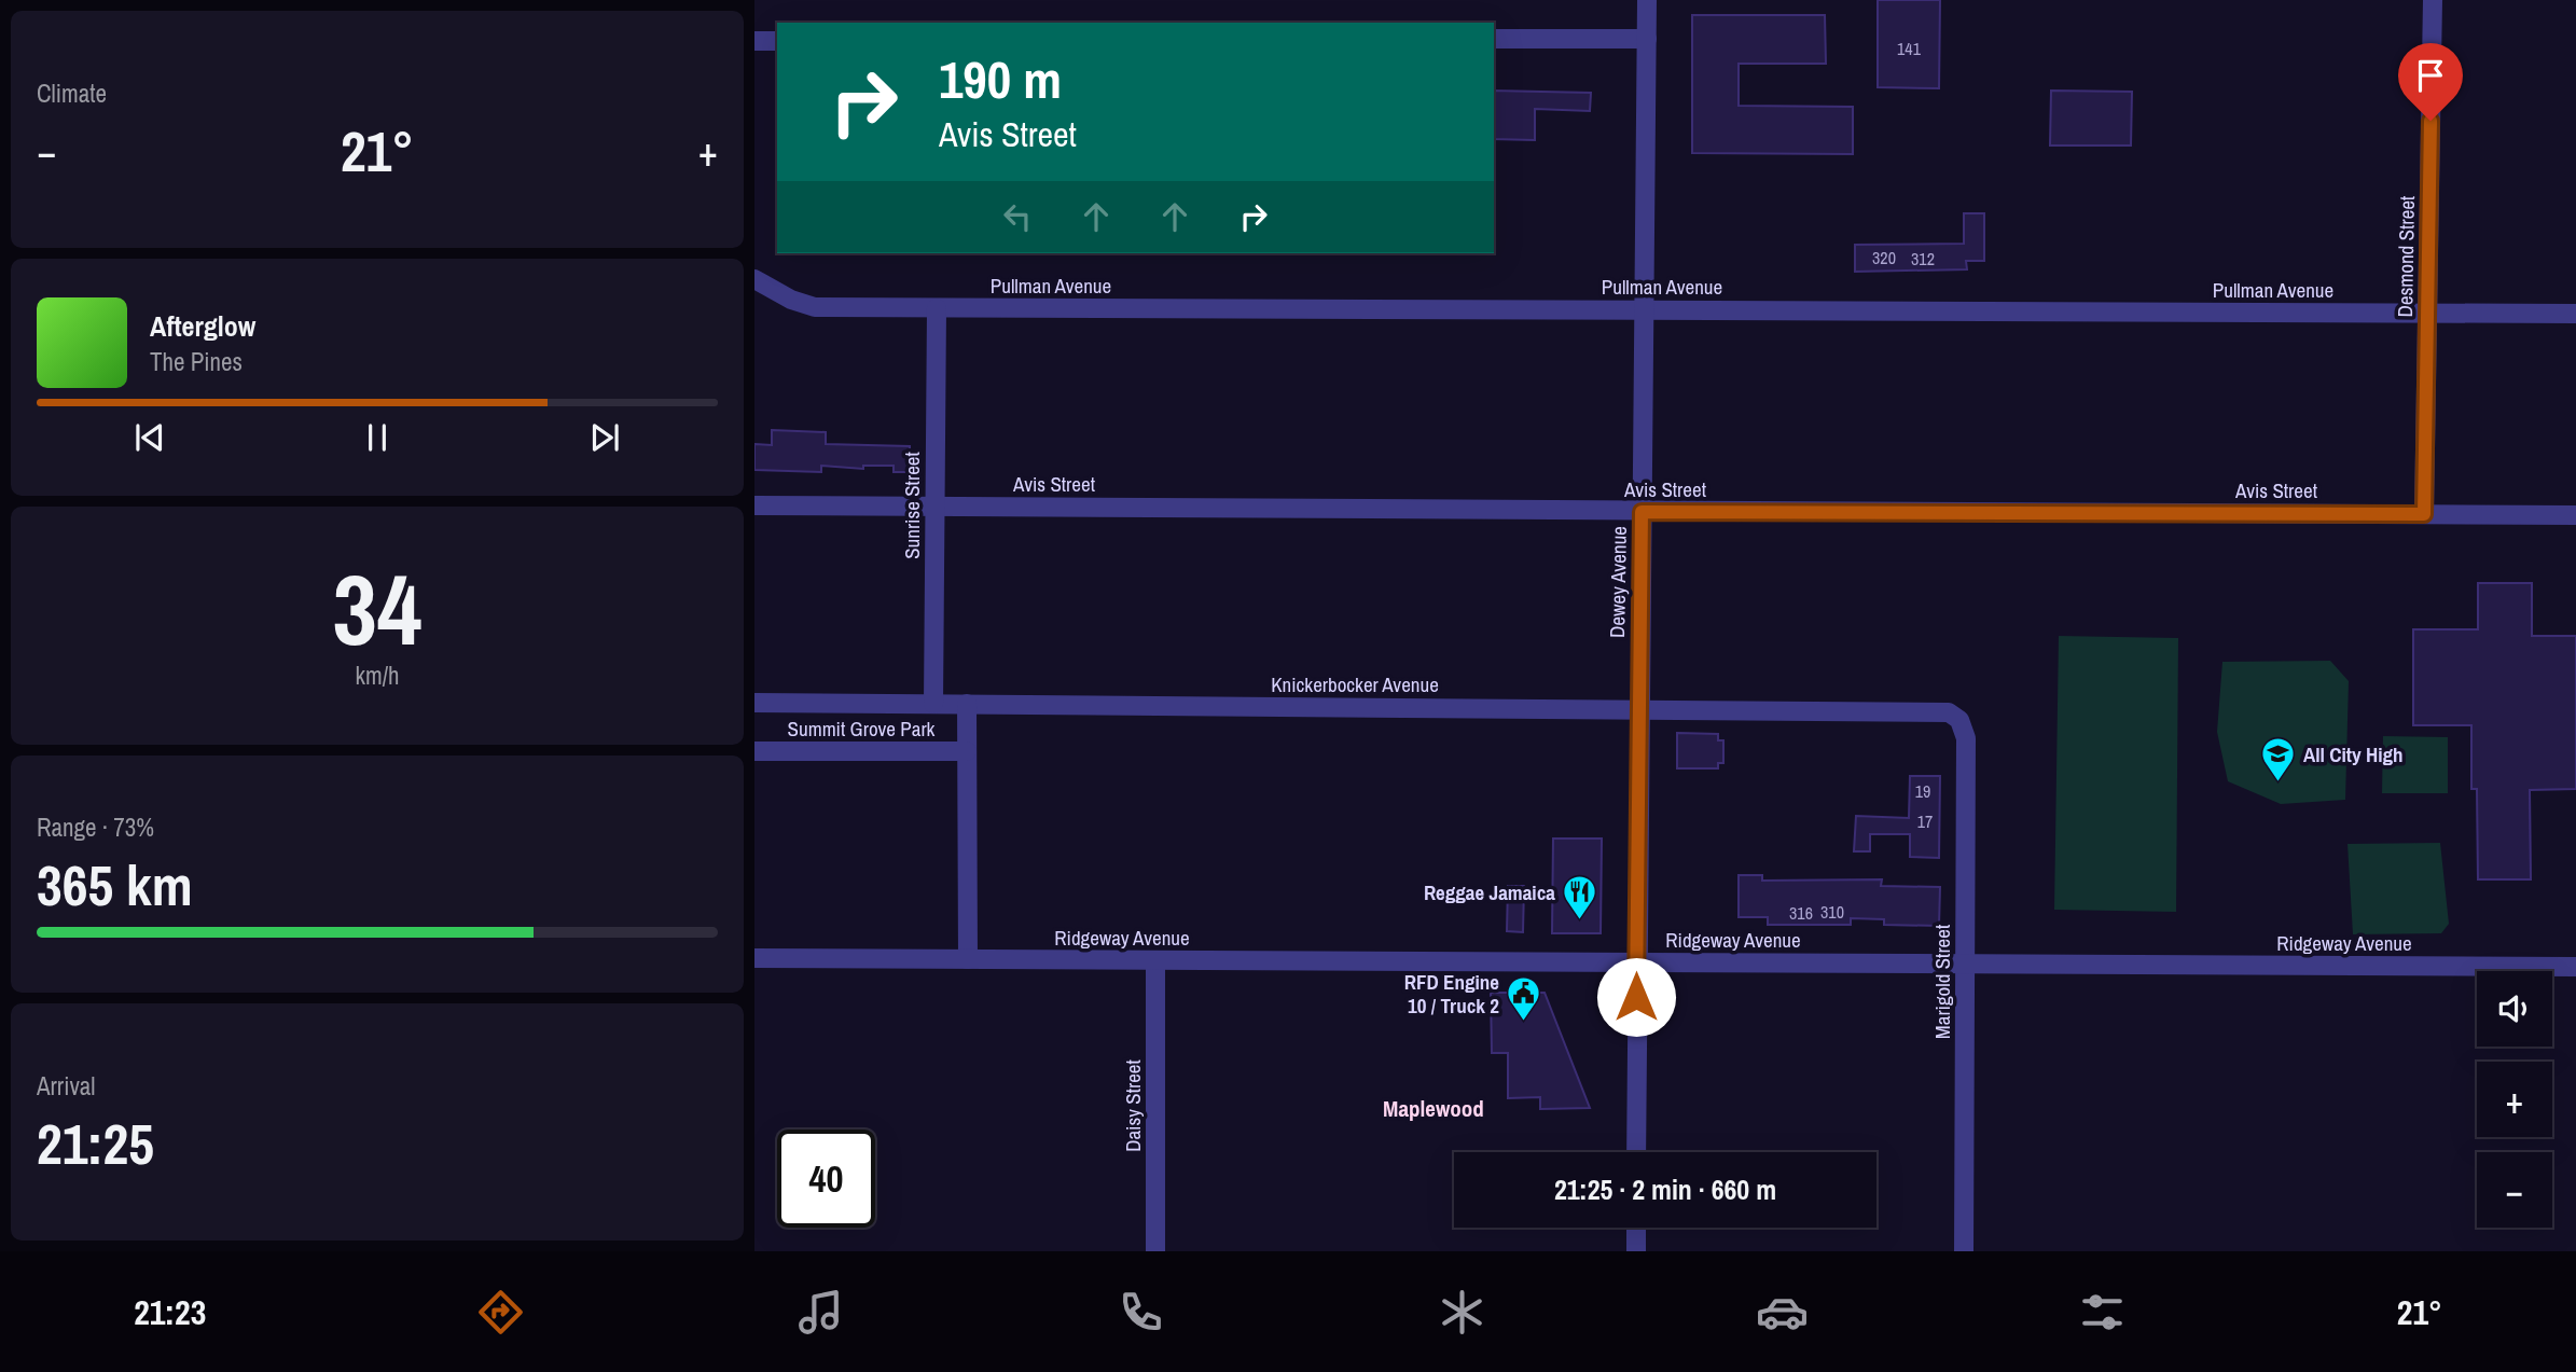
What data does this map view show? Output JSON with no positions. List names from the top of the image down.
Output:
{
  "streets": {
    "street": [
      "Desmond Street",
      "Pullman Avenue",
      "Avis Street",
      "Sunrise Street",
      "Dewey Avenue",
      "Knickerbocker Avenue",
      "Summit Grove Park",
      "Ridgeway Avenue",
      "Marigold Street",
      "Daisy Street"
    ]
  },
  "crossings": [
    ["Desmond Street", "Pullman Avenue"],
    ["Desmond Street", "Avis Street"],
    ["Pullman Avenue", "Sunrise Street"],
    ["Pullman Avenue", "Dewey Avenue"],
    ["Avis Street", "Sunrise Street"],
    ["Avis Street", "Dewey Avenue"],
    ["Sunrise Street", "Knickerbocker Avenue"],
    ["Dewey Avenue", "Knickerbocker Avenue"],
    ["Dewey Avenue", "Ridgeway Avenue"],
    ["Knickerbocker Avenue", "Marigold Street"],
    ["Ridgeway Avenue", "Marigold Street"],
    ["Ridgeway Avenue", "Daisy Street"]
  ],
  "districts": ["Maplewood"],
  "places": {
    "school or university": ["All City High"],
    "restaurant": ["Reggae Jamaica"],
    "public building": ["RFD Engine 10 / Truck 2"]
  },
  "house_numbers": [
    "141",
    "320",
    "312",
    "19",
    "17",
    "310",
    "316"
  ],
  "page": {
    "tile": [
      "Climate",
      ["34", "km/h"],
      ["Range · 73%", "365 km"],
      ["Arrival", "21:25"]
    ],
    "turn": ["190 m", "Avis Street"],
    "heat": ["−", "21°", "+"],
    "song": ["Afterglow", "The Pines"],
    "map_buttons": ["+", "−"],
    "limit": "40",
    "trip": "21:25 · 2 min · 660 m",
    "tabs": ["21:23", "21°"]
  }
}
